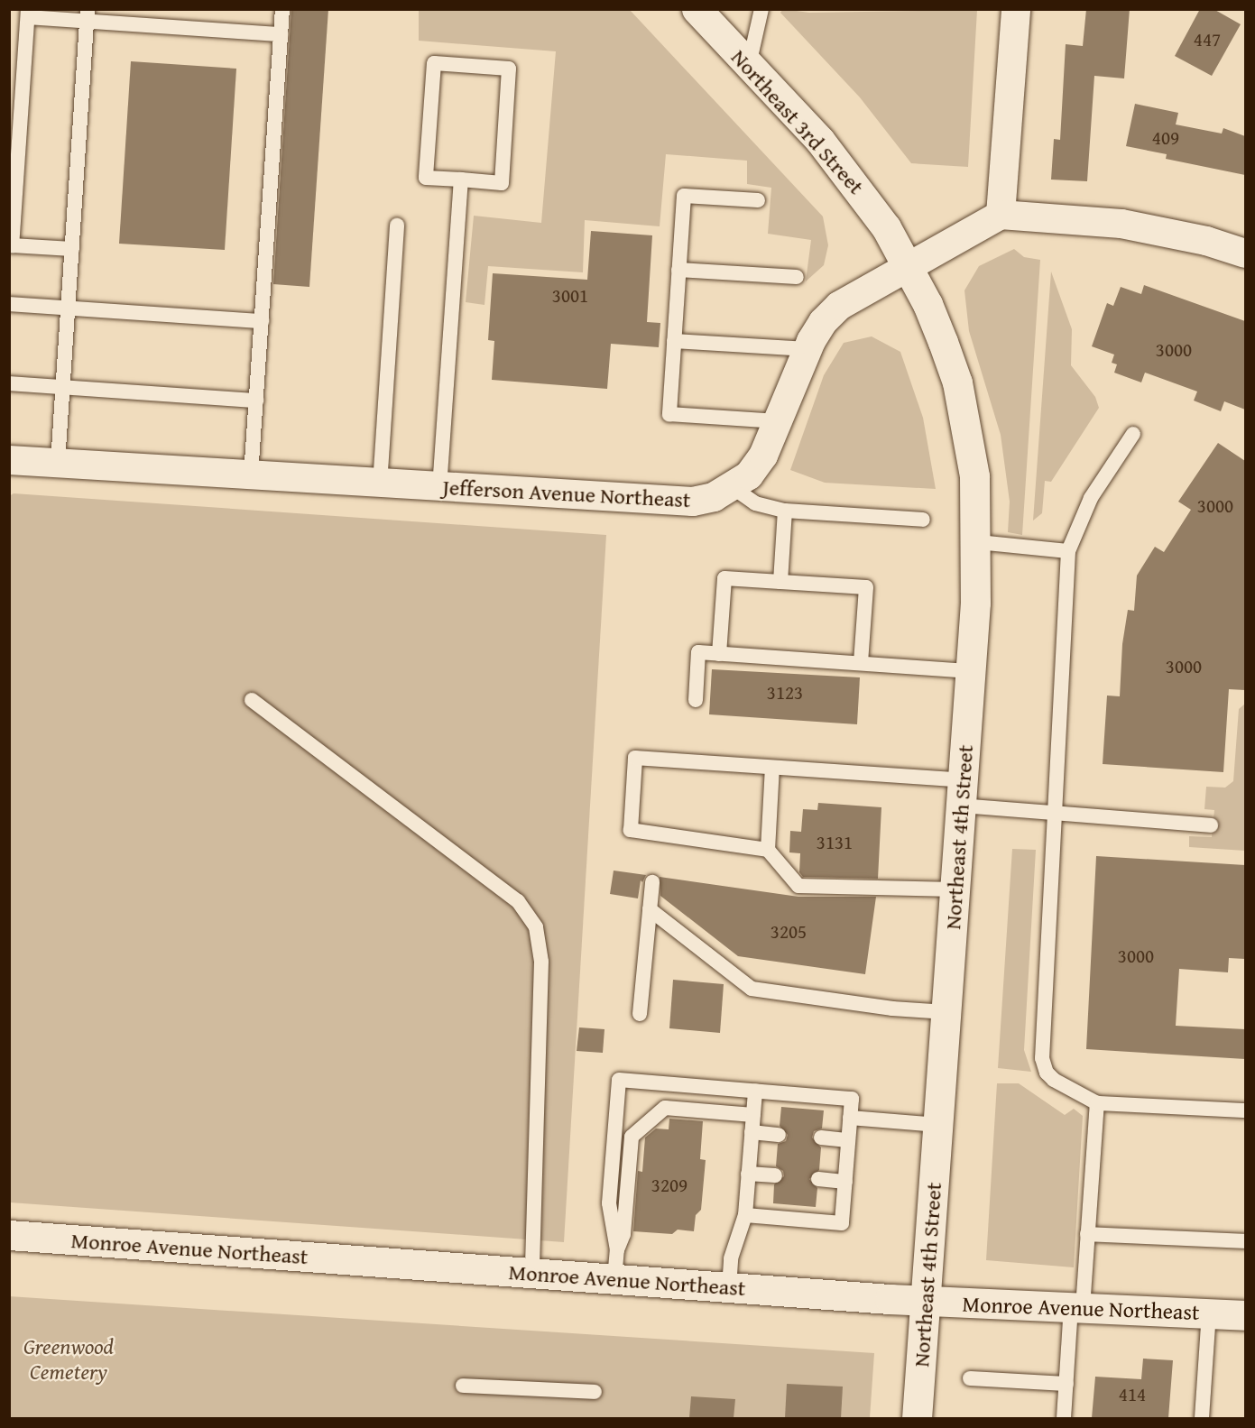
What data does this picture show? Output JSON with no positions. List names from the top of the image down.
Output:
{
  "streets": {
    "main road": ["Northeast 3rd Street", "Northeast 4th Street", "Monroe Avenue Northeast"],
    "street": ["Jefferson Avenue Northeast"]
  },
  "crossings": [
    ["Northeast 3rd Street", "Jefferson Avenue Northeast"],
    ["Northeast 3rd Street", "Northeast 4th Street"],
    ["Jefferson Avenue Northeast", "Northeast 4th Street"],
    ["Northeast 4th Street", "Monroe Avenue Northeast"]
  ],
  "parks": ["Greenwood Cemetery"],
  "house_numbers": [
    "447",
    "409",
    "3001",
    "3000",
    "3000",
    "3000",
    "3123",
    "3131",
    "3205",
    "3000",
    "3209",
    "414"
  ]
}
